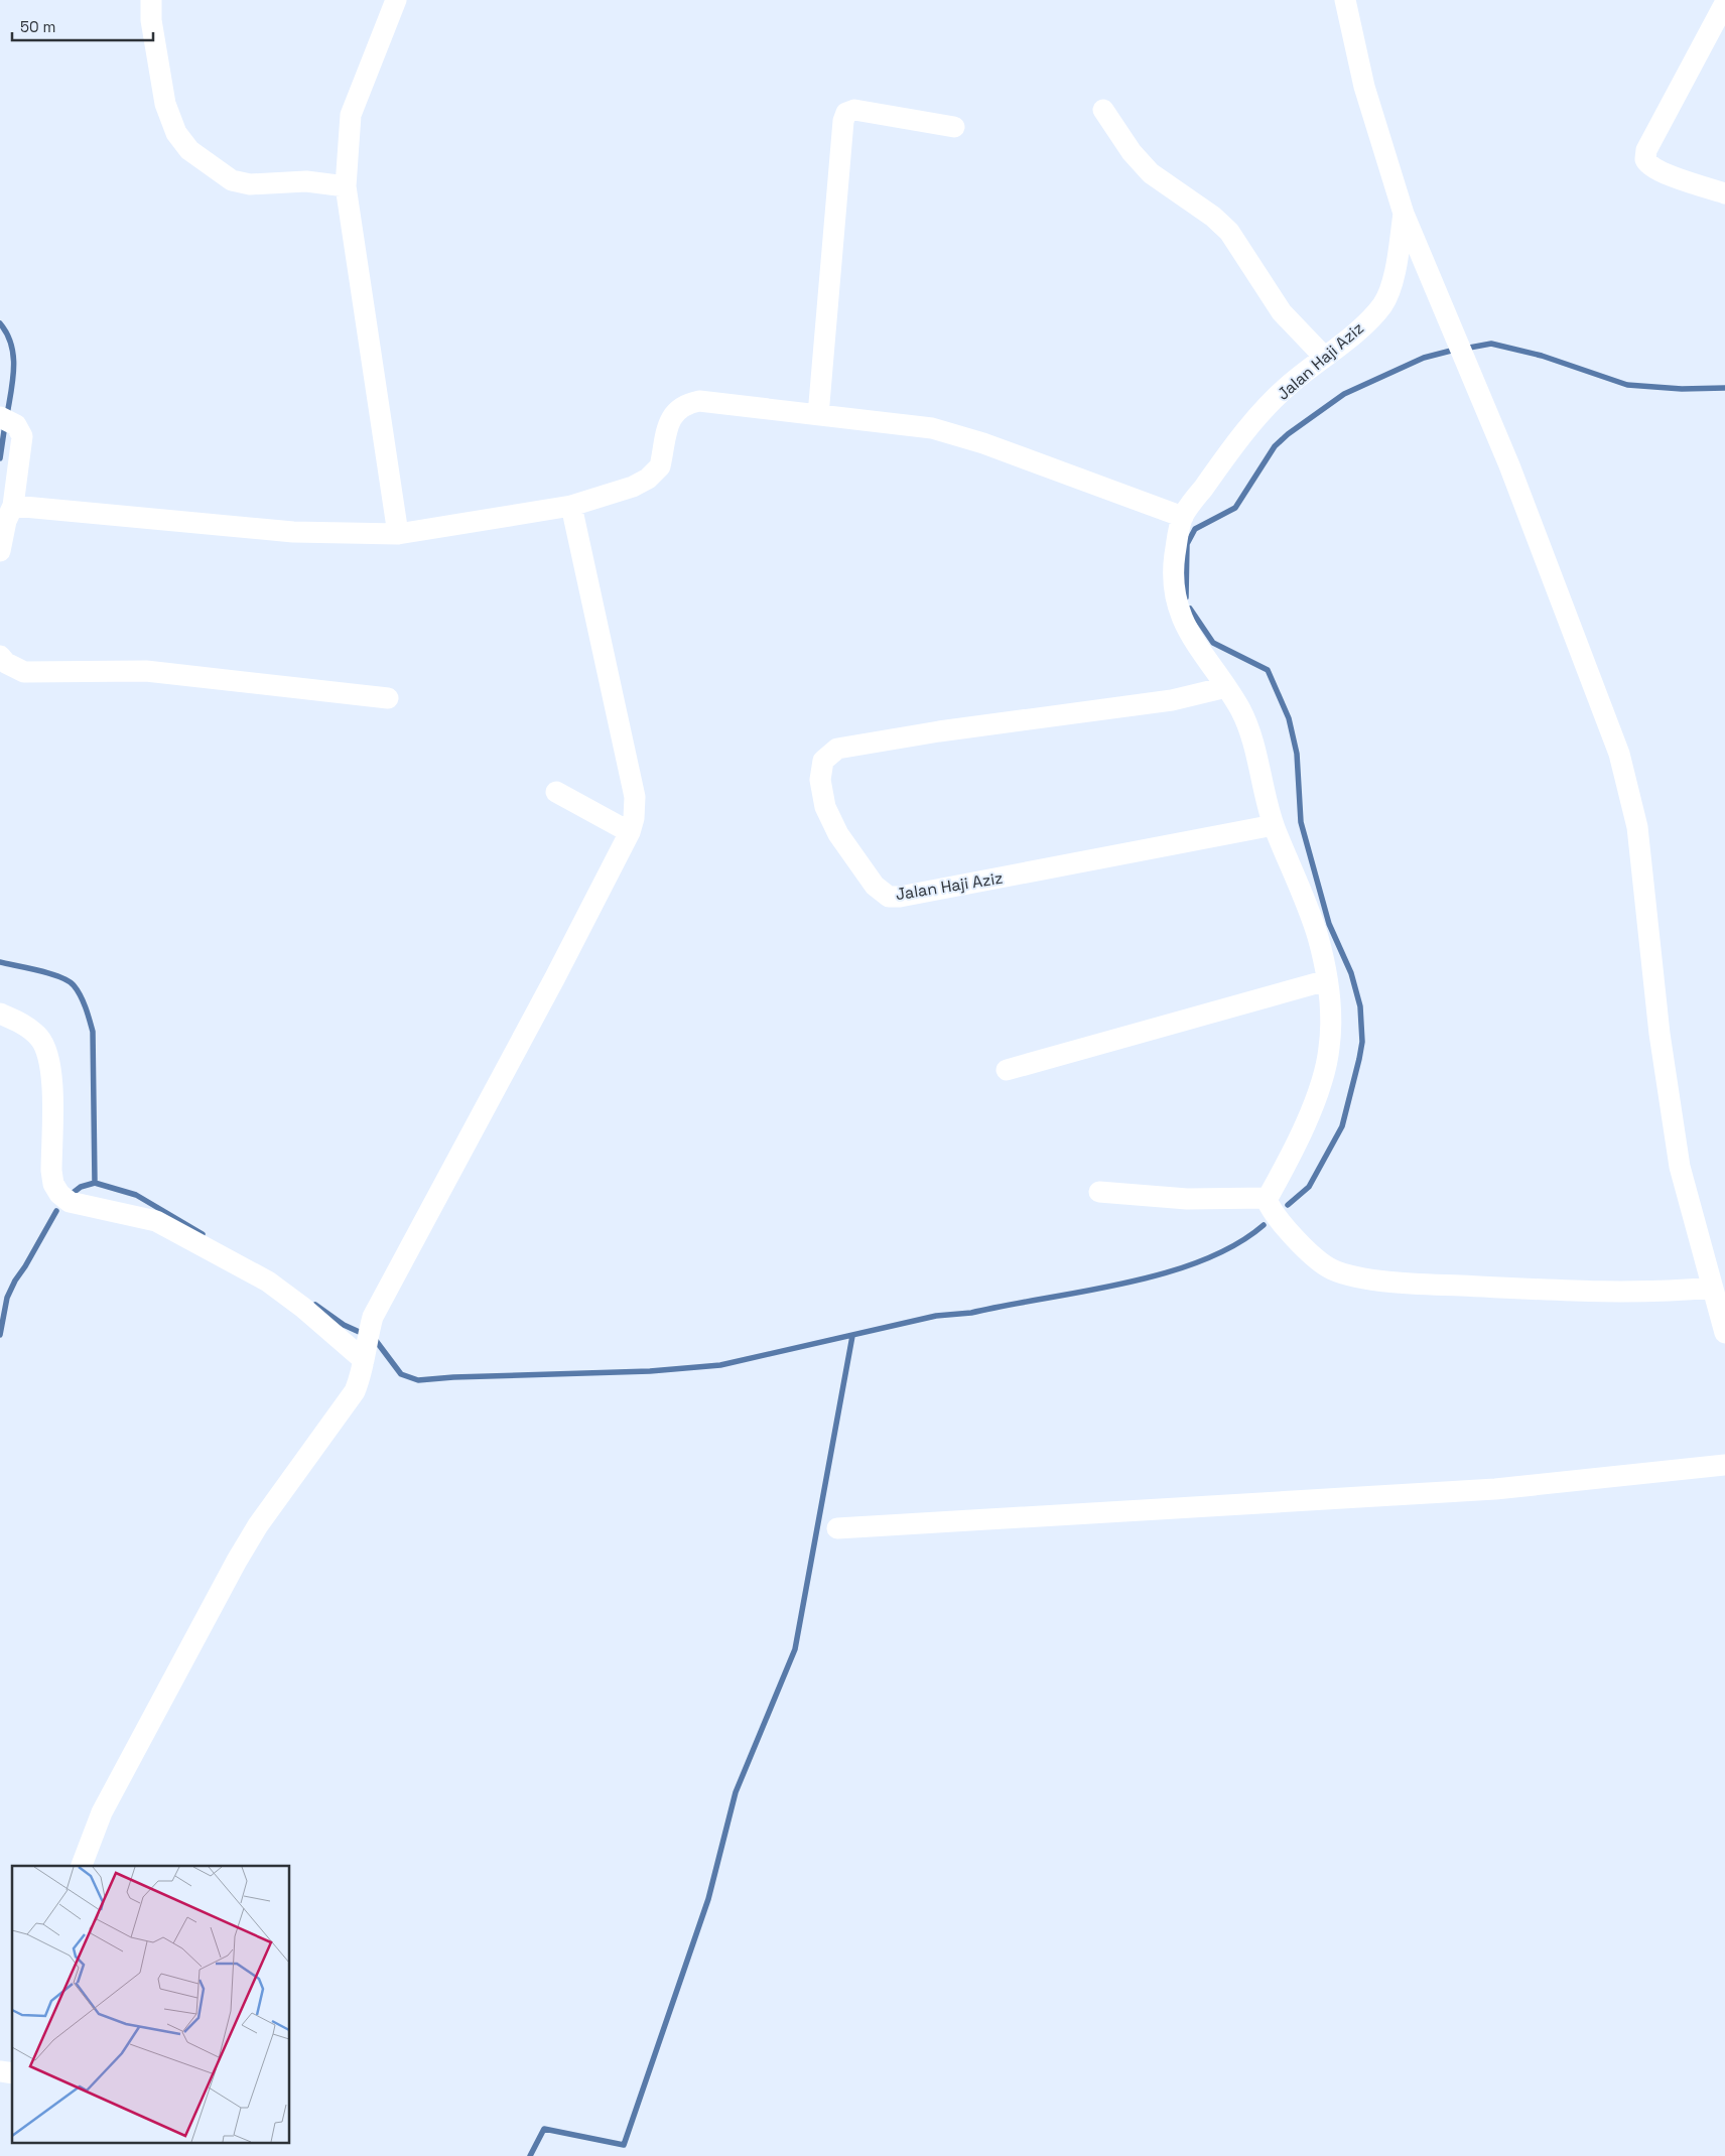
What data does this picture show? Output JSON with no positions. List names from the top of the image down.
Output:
{
  "streets": {
    "street": ["Jalan Haji Aziz"]
  },
  "scale_bar": "50 m"
}
